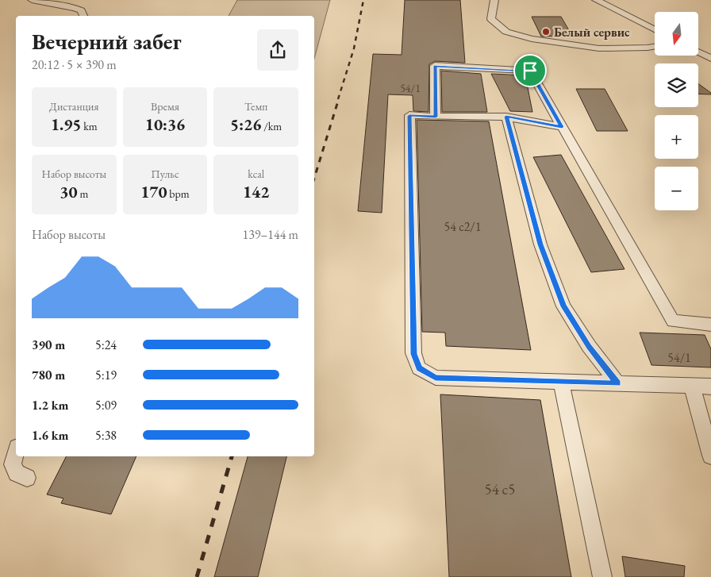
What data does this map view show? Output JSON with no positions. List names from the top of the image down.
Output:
{
  "places": ["Белый сервис"],
  "house_numbers": [
    "54/1",
    "54 с2/1",
    "54/1",
    "54 с5"
  ],
  "north": "bottom",
  "page": {
    "map_buttons": ["+", "−"],
    "heading": ["Вечерний забег", "20:12 · 5 × 390 m"],
    "stats": [
      ["Дистанция", "1.95 km"],
      ["Время", "10:36"],
      ["Темп", "5:26 /km"],
      ["Набор высоты", "30 m"],
      ["Пульс", "170 bpm"],
      ["kcal", "142"]
    ],
    "chart": ["Набор высоты", "139–144 m"],
    "list": [
      {
        "name": "390 m",
        "note": "5:24"
      },
      {
        "name": "780 m",
        "note": "5:19"
      },
      {
        "name": "1.2 km",
        "note": "5:09"
      },
      {
        "name": "1.6 km",
        "note": "5:38"
      }
    ]
  }
}
